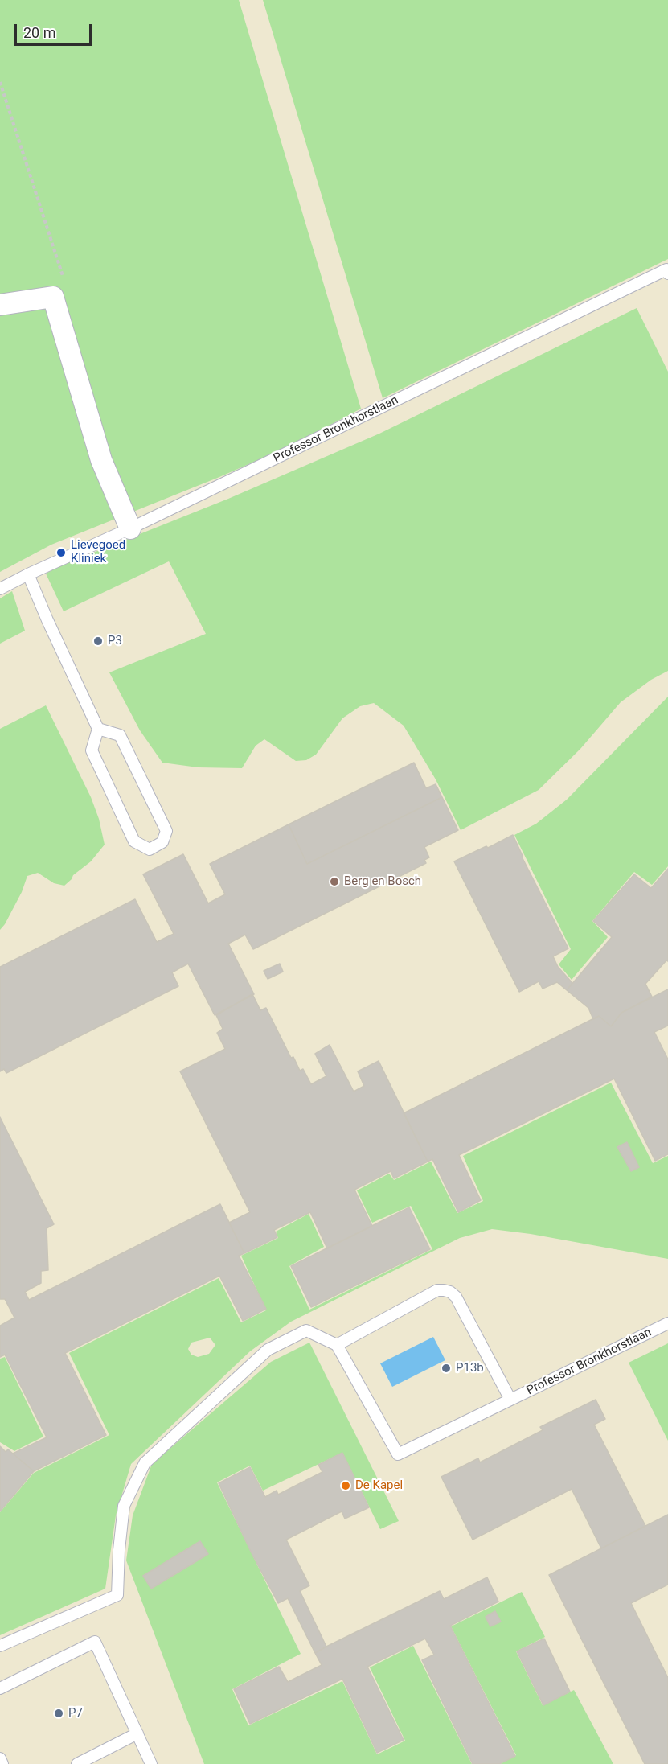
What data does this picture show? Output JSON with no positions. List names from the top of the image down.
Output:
{
  "streets": {
    "lane": ["Professor Bronkhorstlaan"]
  },
  "places": [
    "Lievegoed Kliniek",
    "P3",
    "Berg en Bosch",
    "P13b",
    "De Kapel",
    "P7"
  ],
  "scale_bar": "20 m"
}
